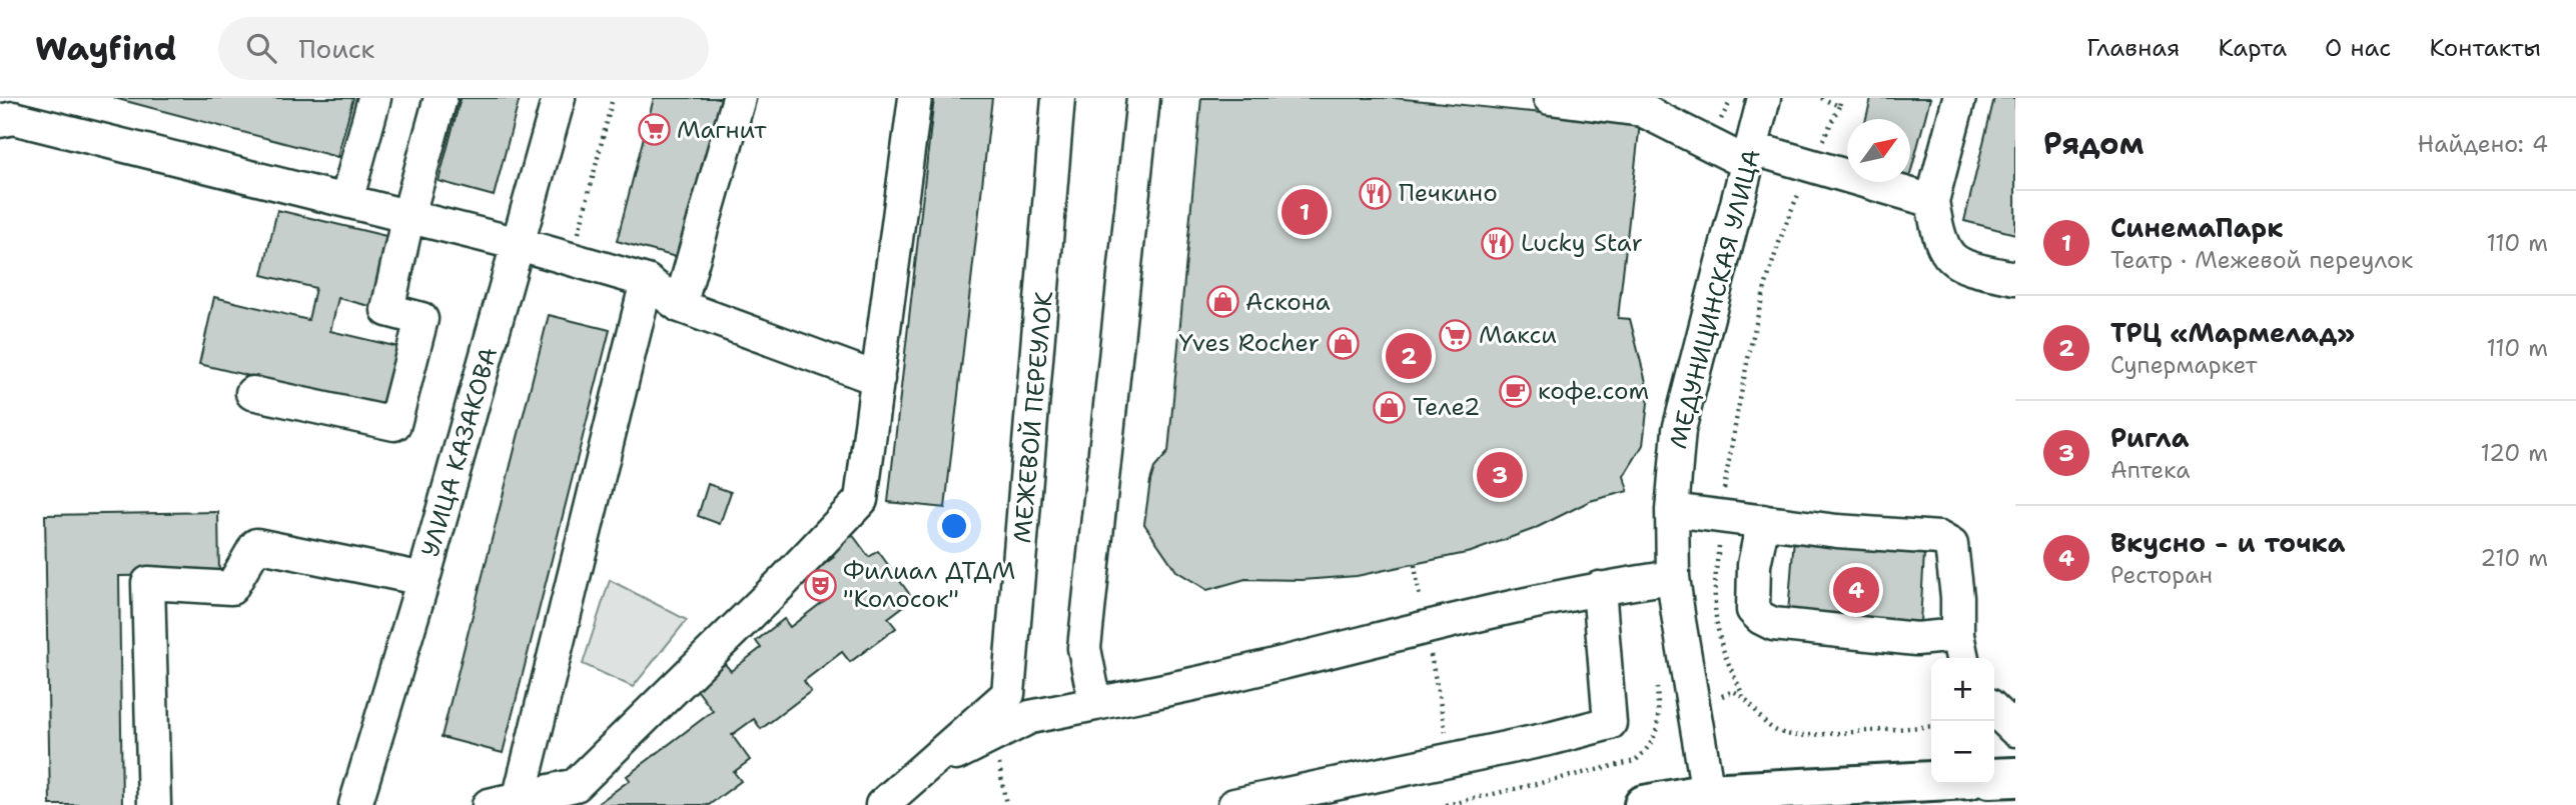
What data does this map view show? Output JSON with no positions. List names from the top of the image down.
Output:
{
  "streets": {
    "street": ["МЕДУНИЦИНСКАЯ УЛИЦА", "МЕЖЕВОЙ ПЕРЕУЛОК", "УЛИЦА КАЗАКОВА"]
  },
  "places": {
    "supermarket": ["Магнит", "Макси"],
    "restaurant": ["Печкино", "Lucky Star"],
    "shop": ["Аскона", "Yves Rocher", "Теле2"],
    "cafe": ["кофе.com"],
    "theatre": ["Филиал ДТДМ \"Колосок\""]
  },
  "north": "top right",
  "page": {
    "header": "Wayfind",
    "search": "Поиск",
    "nav": [
      "Главная",
      "Карта",
      "О нас",
      "Контакты"
    ],
    "heading": ["Рядом", "Найдено: 4"],
    "pins": [
      "1",
      "2",
      "3",
      "4"
    ],
    "list": [
      {
        "mark": "1",
        "name": "СинемаПарк",
        "note": "Театр · Межевой переулок",
        "value": "110 m"
      },
      {
        "mark": "2",
        "name": "ТРЦ «Мармелад»",
        "note": "Супермаркет",
        "value": "110 m"
      },
      {
        "mark": "3",
        "name": "Ригла",
        "note": "Аптека",
        "value": "120 m"
      },
      {
        "mark": "4",
        "name": "Вкусно - и точка",
        "note": "Ресторан",
        "value": "210 m"
      }
    ],
    "map_buttons": ["+", "−"]
  }
}
